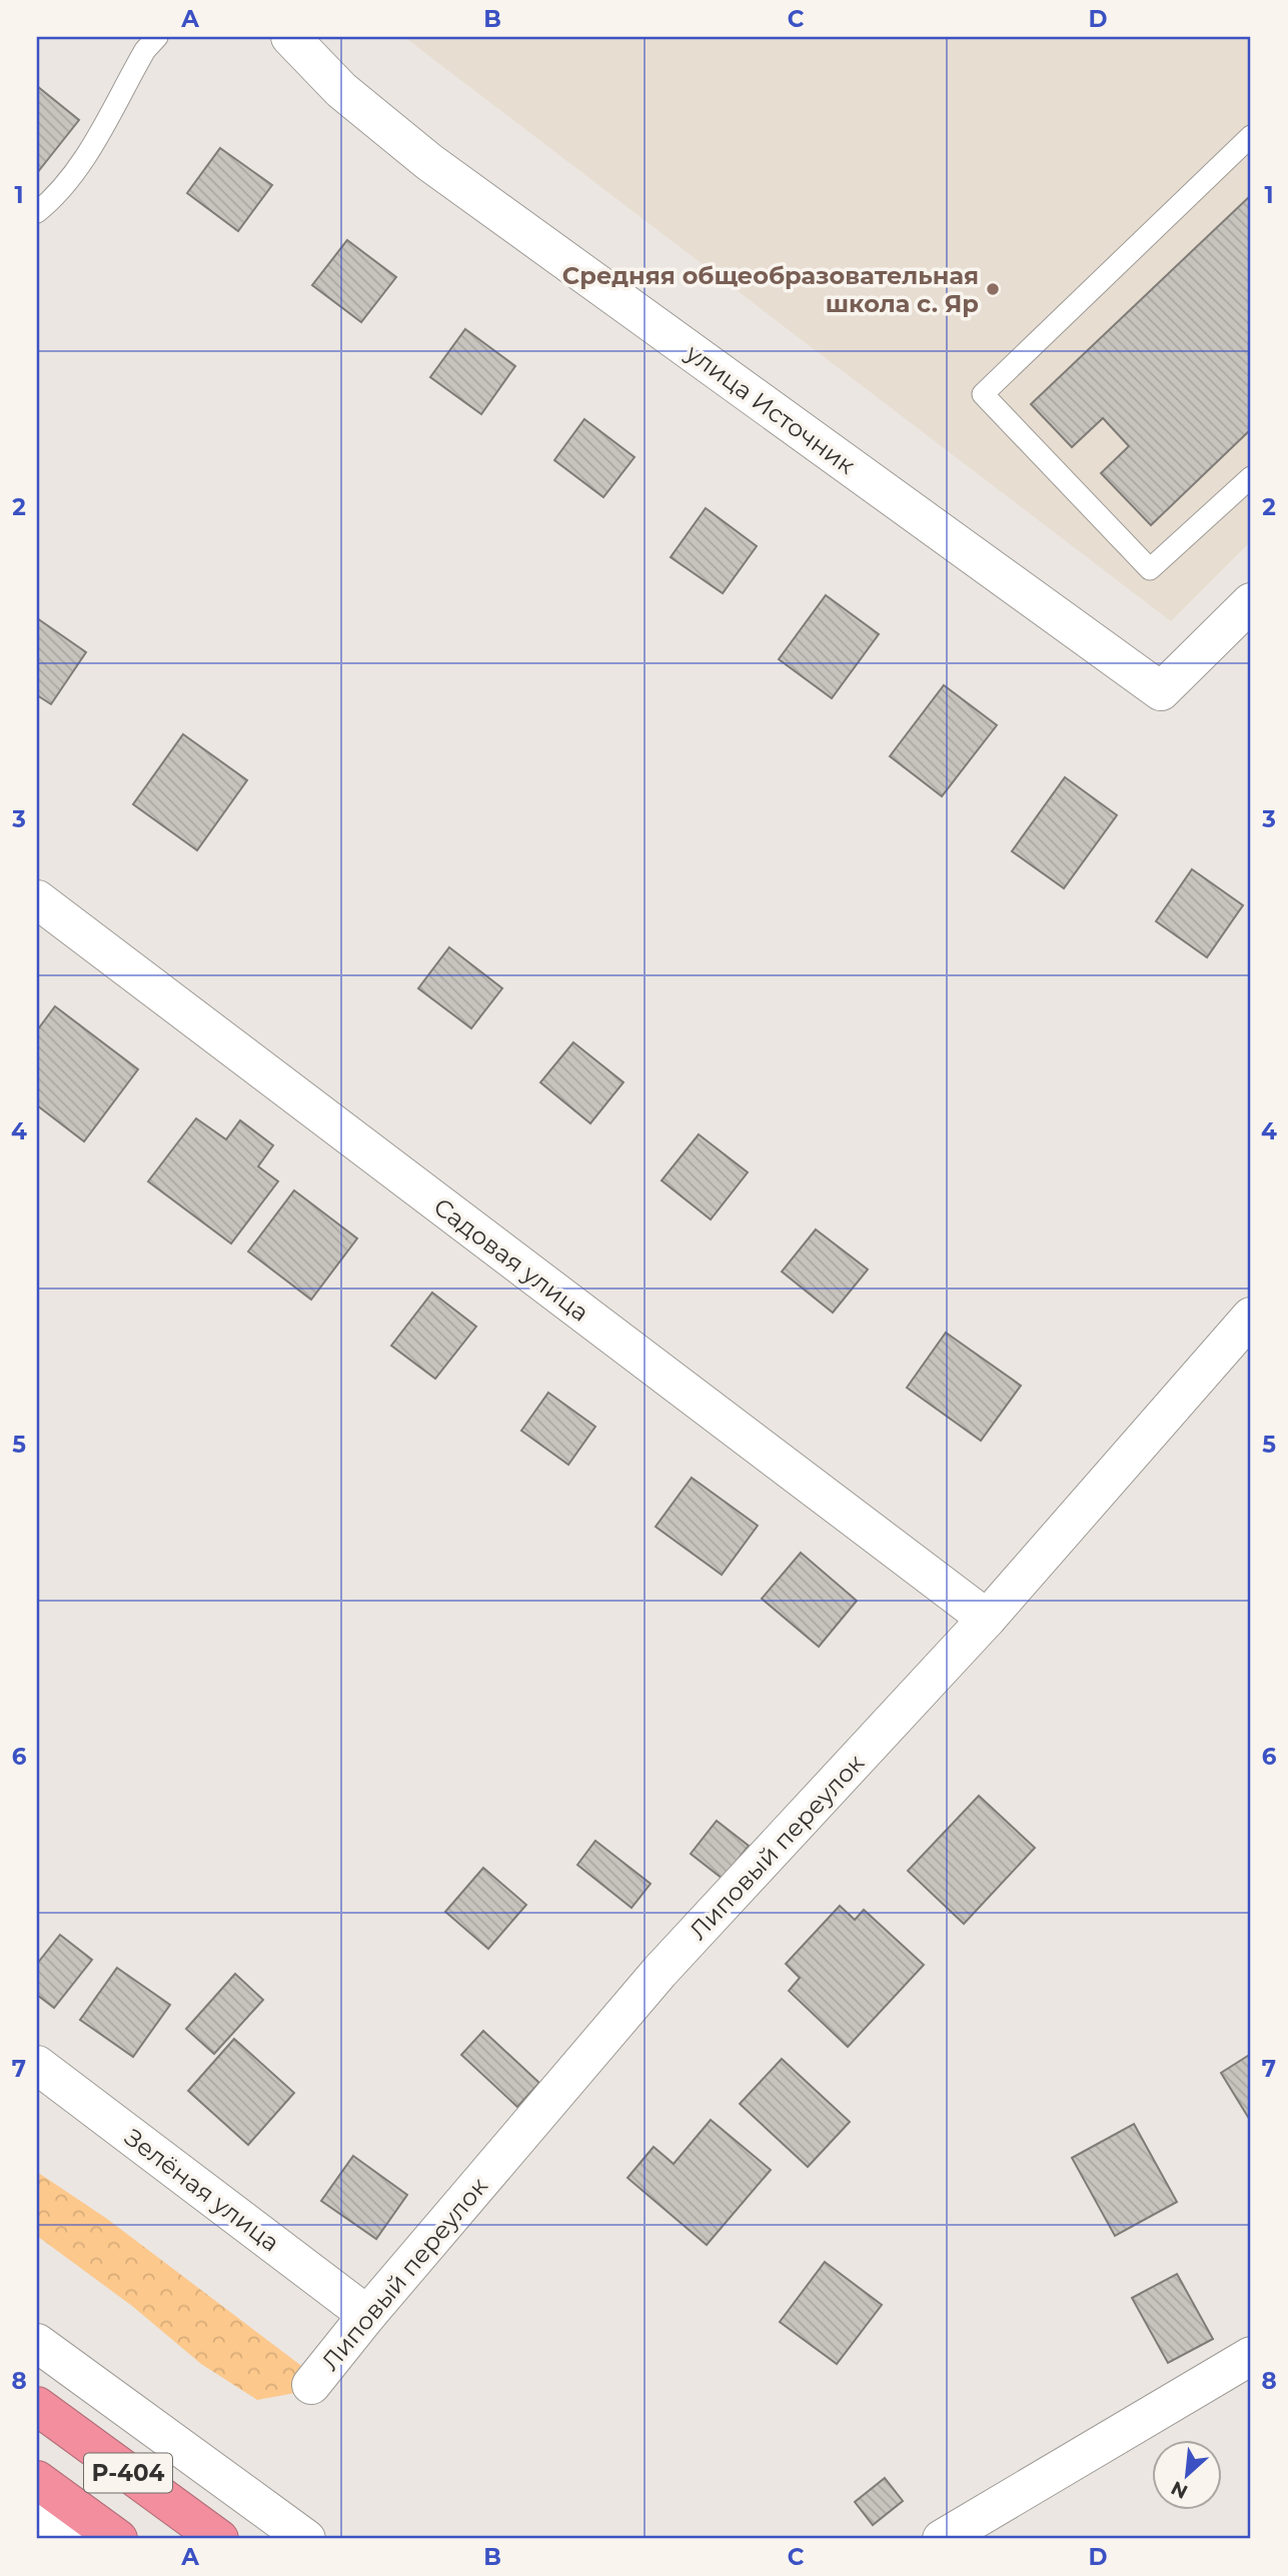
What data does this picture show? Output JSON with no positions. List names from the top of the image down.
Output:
{
  "streets": {
    "highway": ["Р-404"],
    "street": [
      "улица Источник",
      "Садовая улица",
      "Липовый переулок",
      "Зелёная улица"
    ]
  },
  "crossings": [
    ["Садовая улица", "Липовый переулок"],
    ["Липовый переулок", "Зелёная улица"]
  ],
  "places": ["Средняя общеобразовательная школа с. Яр"],
  "north": "bottom left",
  "grid": {
    "columns": [
      "A",
      "B",
      "C",
      "D"
    ],
    "rows": [
      "1",
      "2",
      "3",
      "4",
      "5",
      "6",
      "7",
      "8"
    ]
  }
}
